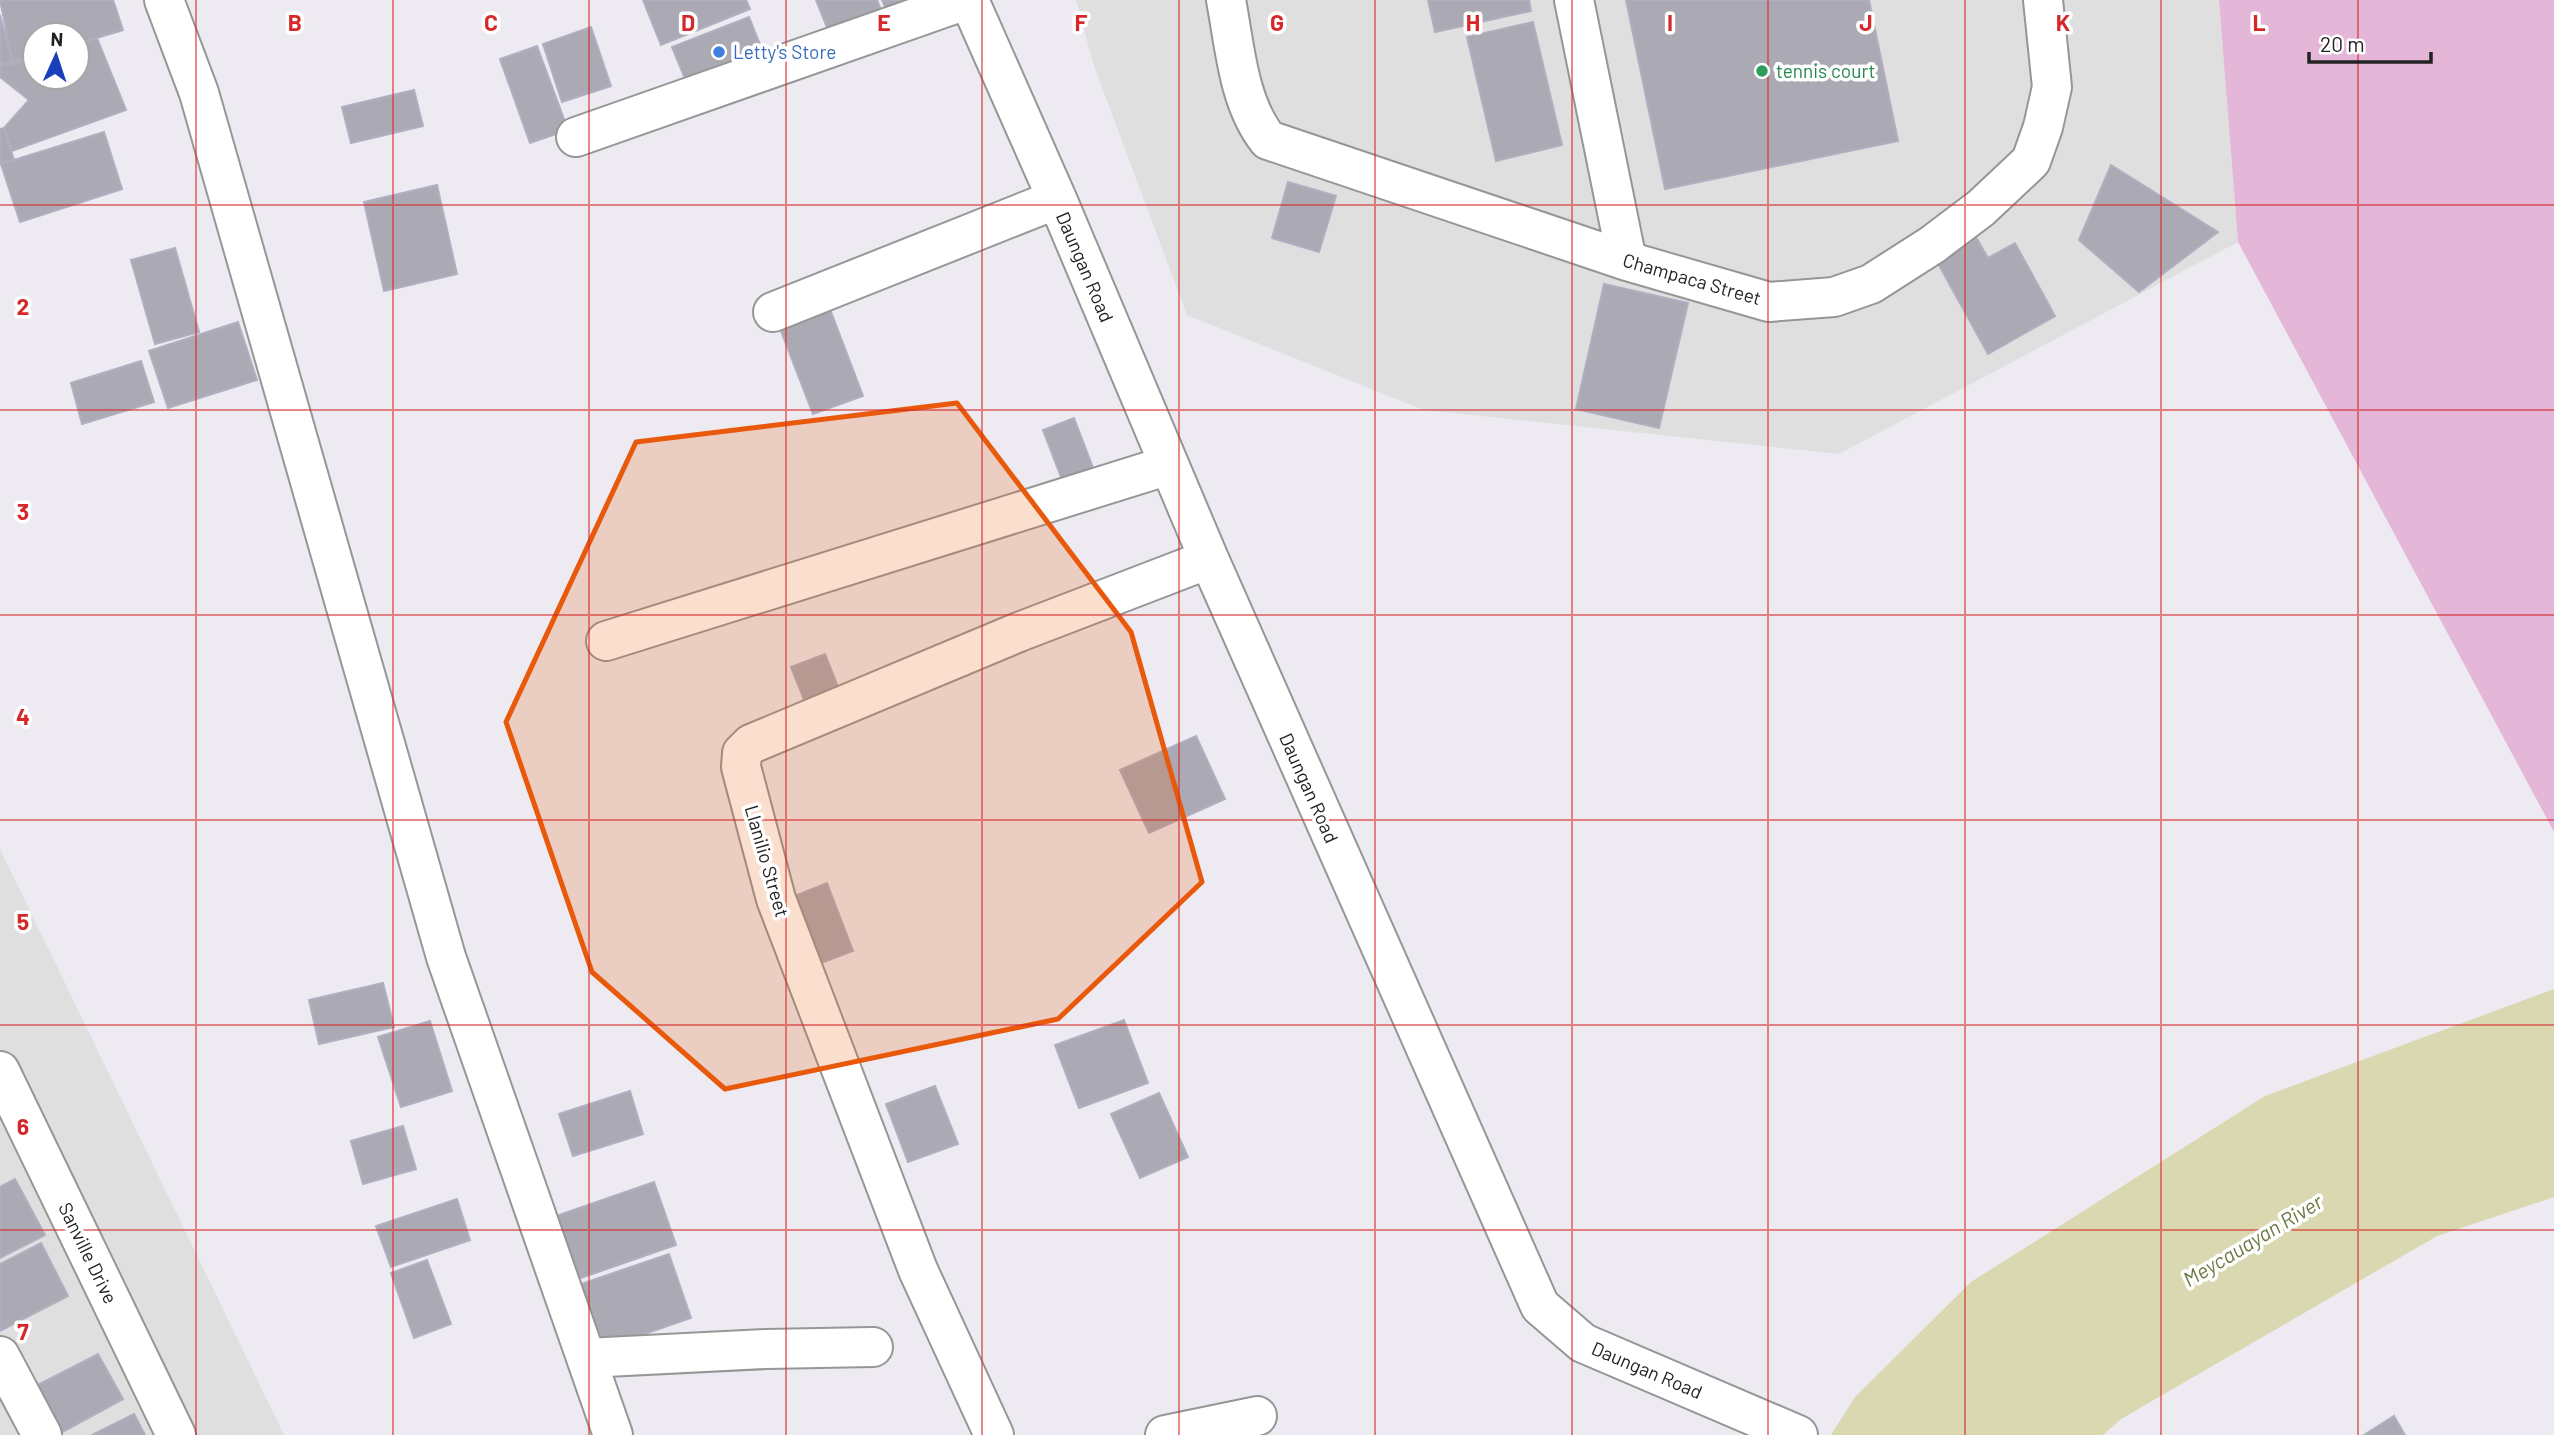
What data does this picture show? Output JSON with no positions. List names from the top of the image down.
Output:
{
  "streets": {
    "street": [
      "Daungan Road",
      "Champaca Street",
      "Llanilio Street",
      "Sanville Drive"
    ]
  },
  "crossings": [
    ["Daungan Road", "Llanilio Street"]
  ],
  "water": ["Meycauayan River"],
  "places": ["Letty's Store", "tennis court"],
  "scale_bar": "20 m",
  "north": "top",
  "grid": {
    "columns": [
      "B",
      "C",
      "D",
      "E",
      "F",
      "G",
      "H",
      "I",
      "J",
      "K",
      "L"
    ],
    "rows": [
      "2",
      "3",
      "4",
      "5",
      "6",
      "7"
    ]
  }
}
